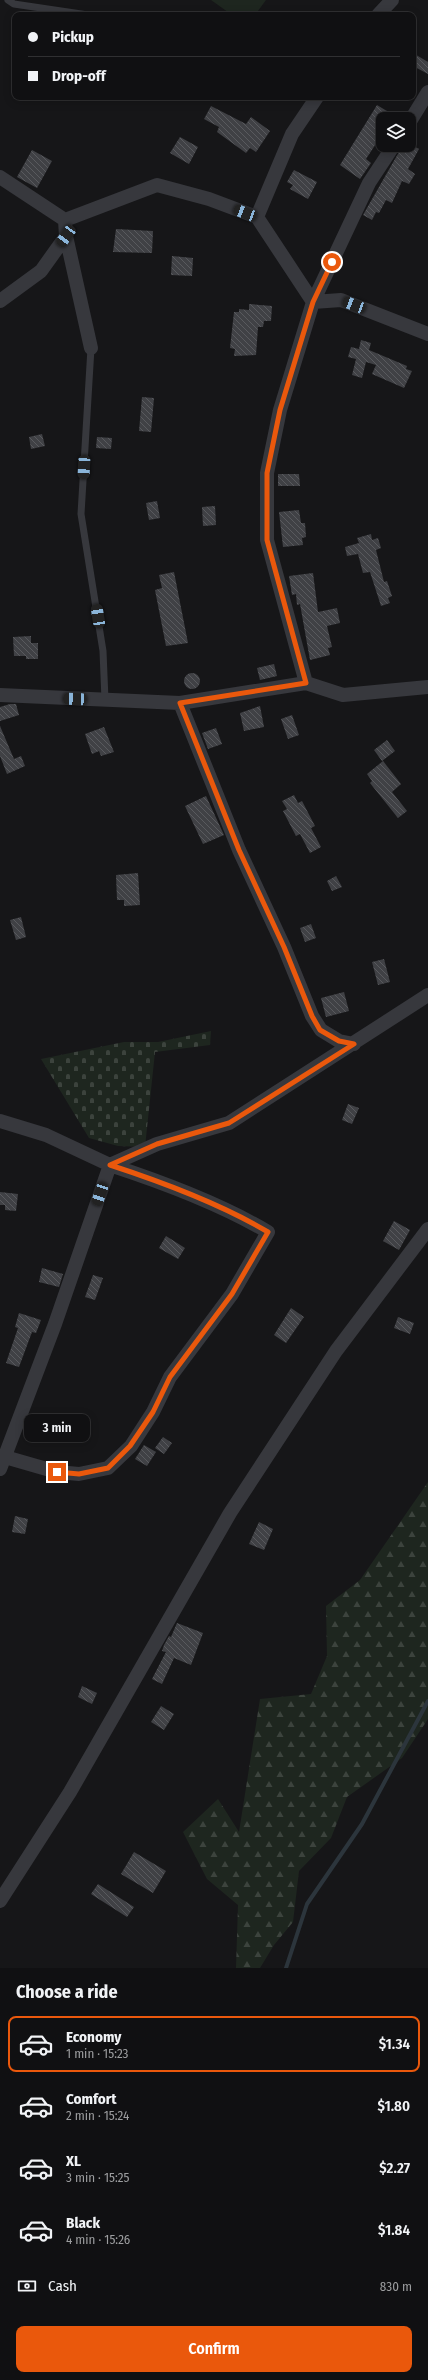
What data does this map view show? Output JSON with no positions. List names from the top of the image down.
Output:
{
  "page": {
    "banner": ["Pickup", "Drop-off"],
    "bubble": "3 min",
    "heading": "Choose a ride",
    "list": [
      {
        "name": "Economy",
        "note": "1 min · 15:23",
        "value": "$1.34"
      },
      {
        "name": "Comfort",
        "note": "2 min · 15:24",
        "value": "$1.80"
      },
      {
        "name": "XL",
        "note": "3 min · 15:25",
        "value": "$2.27"
      },
      {
        "name": "Black",
        "note": "4 min · 15:26",
        "value": "$1.84"
      }
    ],
    "pay": ["Cash", "830 m"],
    "buttons": "Confirm"
  }
}
